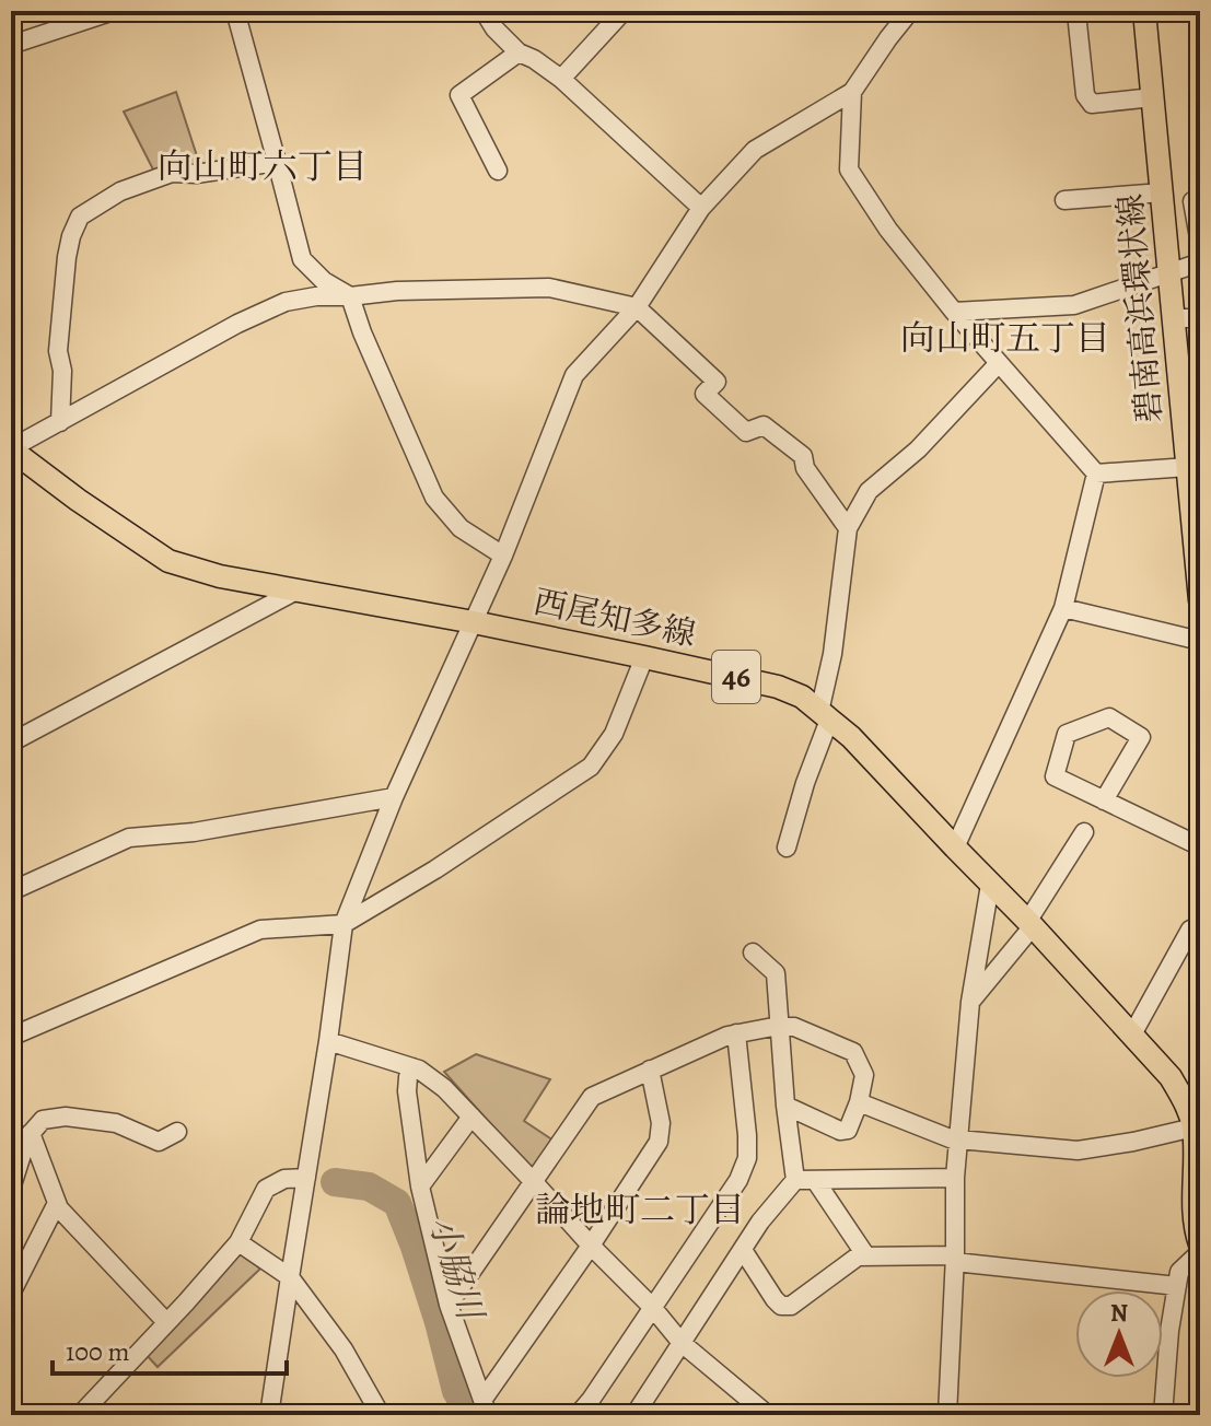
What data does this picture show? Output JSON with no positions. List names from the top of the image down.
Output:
{
  "streets": {
    "main road": ["碧南高浜環状線", "西尾知多線", "46"]
  },
  "districts": ["向山町六丁目", "向山町五丁目", "論地町二丁目"],
  "water": ["小脇川"],
  "scale_bar": "100 m",
  "north": "top"
}
